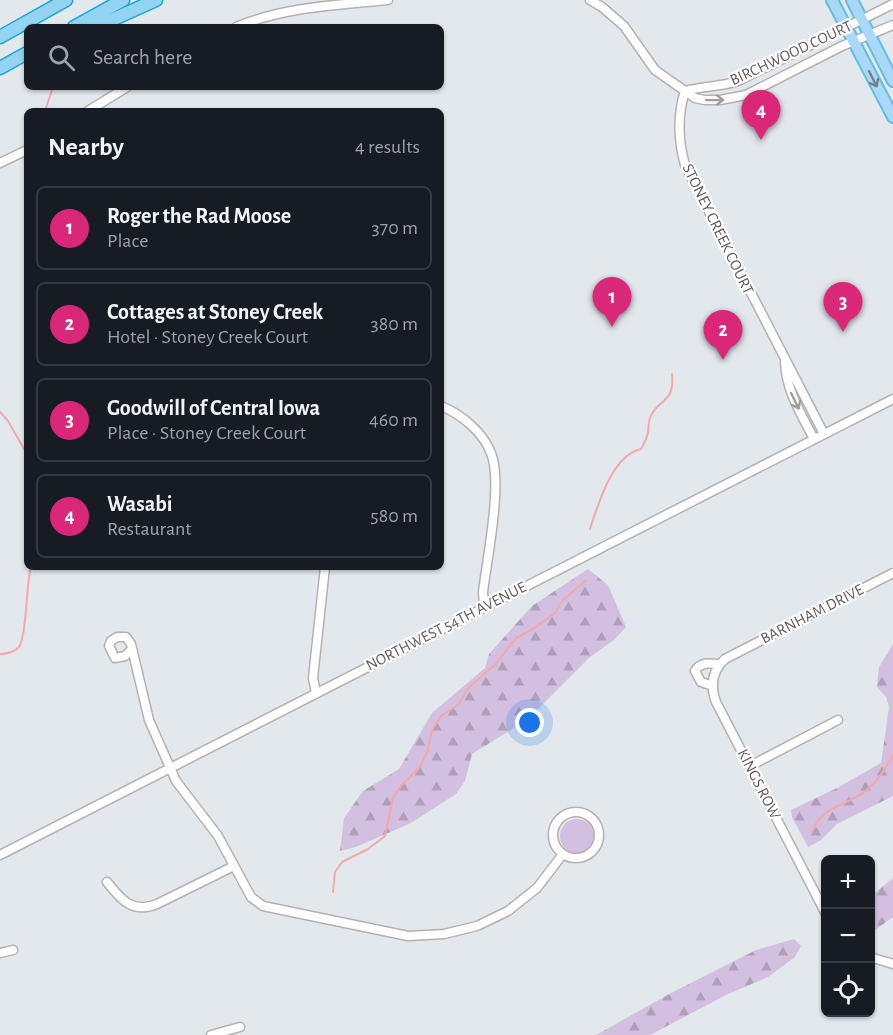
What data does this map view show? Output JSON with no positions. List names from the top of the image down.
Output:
{
  "streets": {
    "street": [
      "BIRCHWOOD COURT",
      "STONEY CREEK COURT",
      "BARNHAM DRIVE",
      "NORTHWEST 54TH AVENUE",
      "KINGS ROW"
    ]
  },
  "crossings": [
    ["BIRCHWOOD COURT", "STONEY CREEK COURT"],
    ["STONEY CREEK COURT", "NORTHWEST 54TH AVENUE"]
  ],
  "page": {
    "search": "Search here",
    "pins": [
      "4",
      "1",
      "3",
      "2"
    ],
    "heading": ["Nearby", "4 results"],
    "list": [
      {
        "mark": "1",
        "name": "Roger the Rad Moose",
        "note": "Place",
        "value": "370 m"
      },
      {
        "mark": "2",
        "name": "Cottages at Stoney Creek",
        "note": "Hotel · Stoney Creek Court",
        "value": "380 m"
      },
      {
        "mark": "3",
        "name": "Goodwill of Central Iowa",
        "note": "Place · Stoney Creek Court",
        "value": "460 m"
      },
      {
        "mark": "4",
        "name": "Wasabi",
        "note": "Restaurant",
        "value": "580 m"
      }
    ],
    "map_buttons": ["+", "−"]
  }
}
